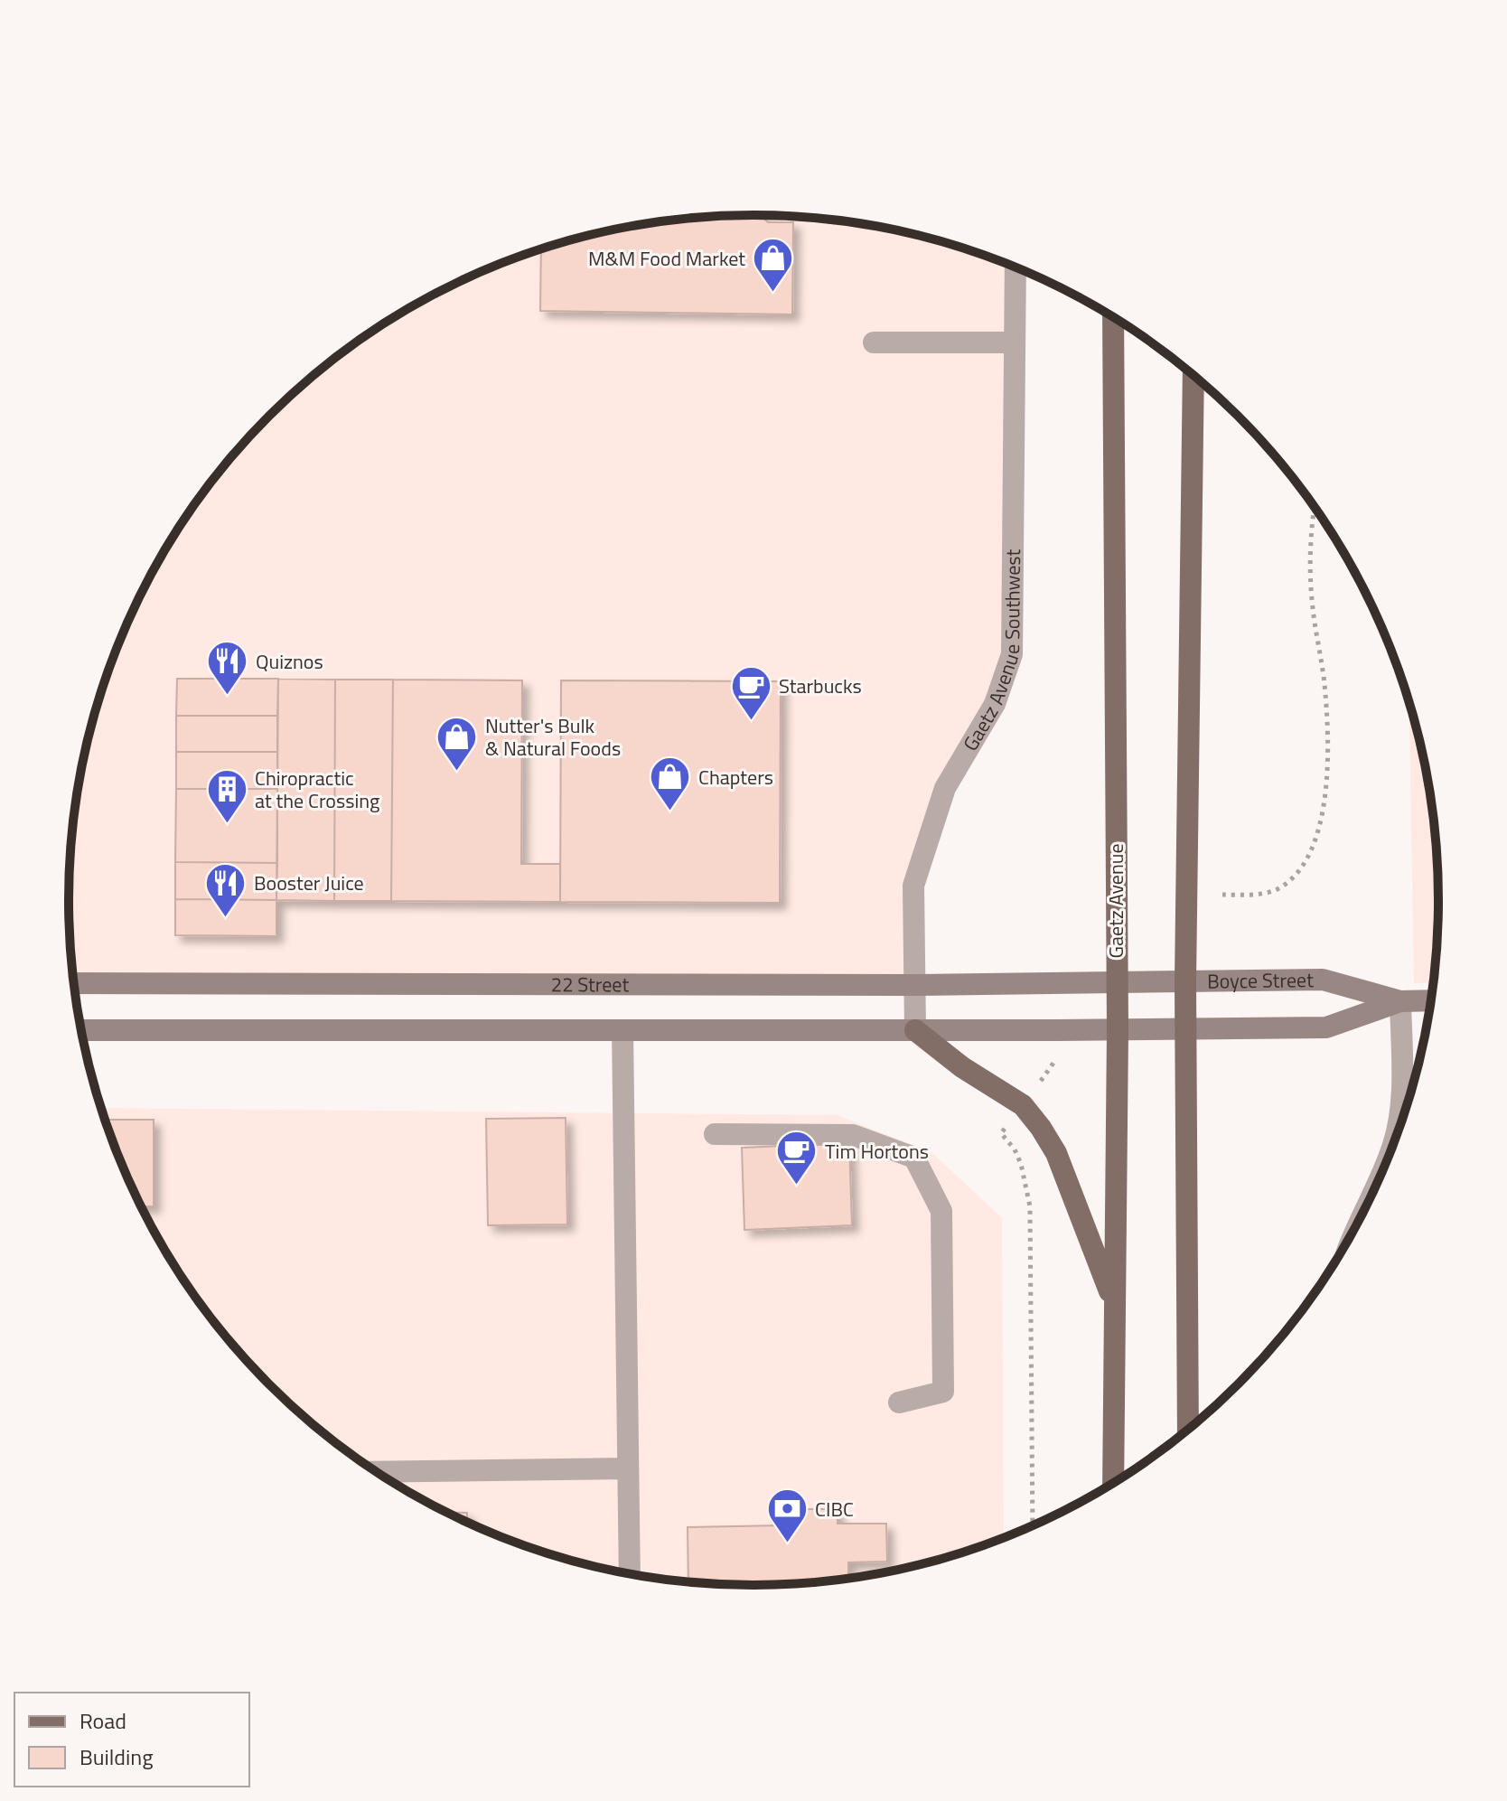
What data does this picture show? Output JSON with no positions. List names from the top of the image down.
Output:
{
  "streets": {
    "main road": ["Gaetz Avenue"],
    "street": ["Gaetz Avenue Southwest", "Boyce Street", "22 Street"]
  },
  "crossings": [
    ["Gaetz Avenue Southwest", "22 Street"],
    ["Gaetz Avenue", "Boyce Street"],
    ["Gaetz Avenue", "22 Street"],
    ["Boyce Street", "22 Street"]
  ],
  "places": {
    "shop": ["M&M Food Market", "Nutter's Bulk & Natural Foods", "Chapters"],
    "restaurant": ["Quiznos", "Booster Juice"],
    "cafe": ["Starbucks", "Tim Hortons"],
    "building": ["Chiropractic at the Crossing"],
    "bank": ["CIBC"]
  },
  "legend": ["Road", "Building"]
}
